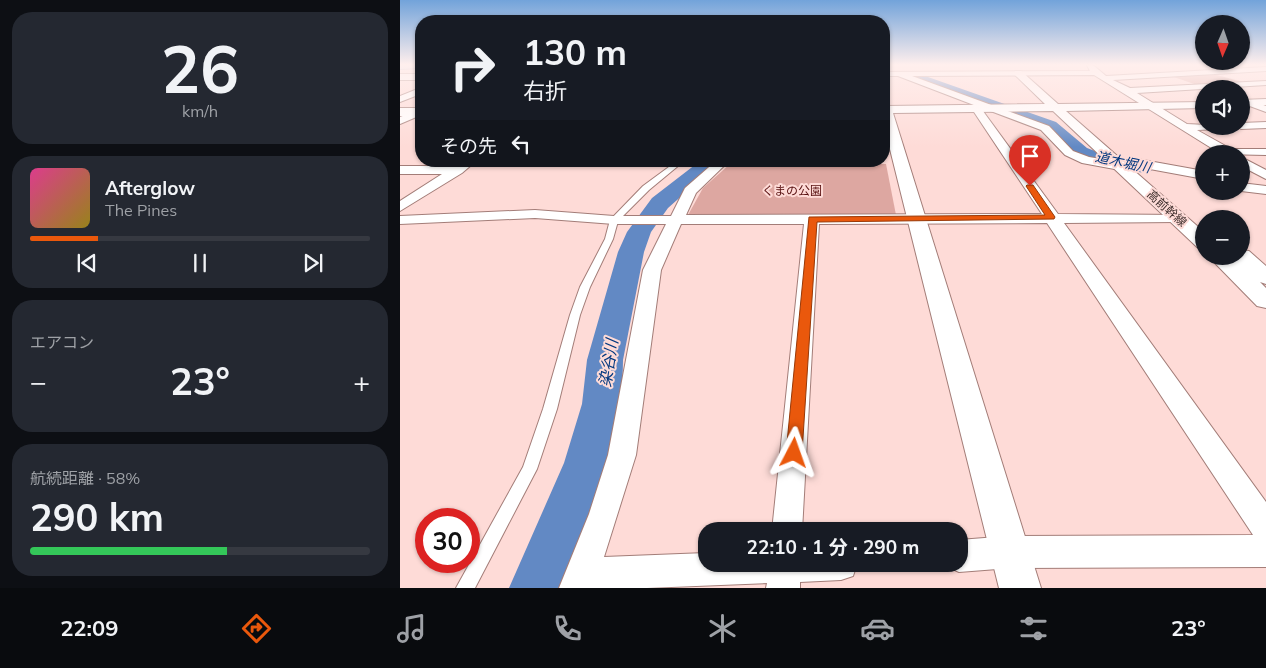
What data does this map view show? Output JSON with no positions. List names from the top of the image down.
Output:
{
  "streets": {
    "street": ["高前幹線"]
  },
  "water": ["道木堀川", "染谷川"],
  "parks": ["くまの公園"],
  "north": "bottom",
  "page": {
    "tile": [
      ["26", "km/h"],
      "エアコン",
      ["航続距離 · 58%", "290 km"]
    ],
    "map_buttons": ["+", "−"],
    "turn": ["130 m", "右折"],
    "then": "その先",
    "song": ["Afterglow", "The Pines"],
    "heat": ["−", "23°", "+"],
    "limit": "30",
    "trip": "22:10 · 1 分 · 290 m",
    "tabs": ["22:09", "23°"]
  }
}
